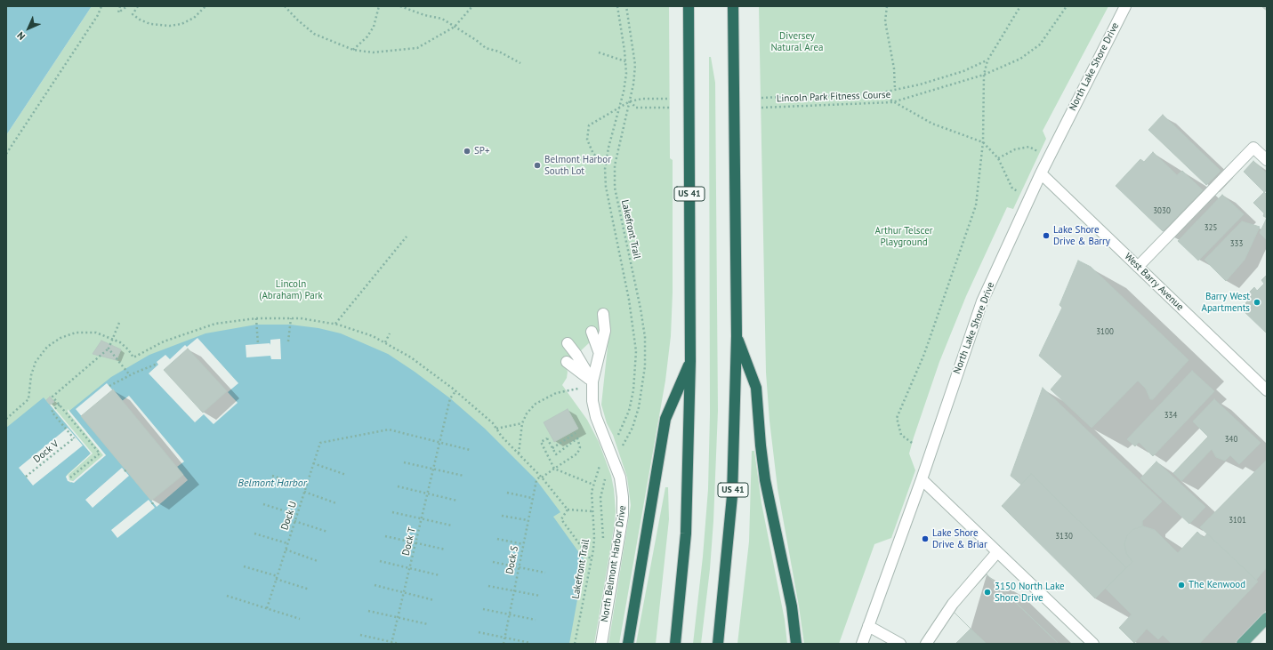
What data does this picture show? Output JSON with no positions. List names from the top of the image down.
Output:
{
  "streets": {
    "highway": ["US 41"],
    "street": ["North Lake Shore Drive", "West Barry Avenue", "North Belmont Harbor Drive"],
    "path": [
      "Lincoln Park Fitness Course",
      "Lakefront Trail",
      "Dock V",
      "Dock U",
      "Dock T",
      "Dock S"
    ]
  },
  "crossings": [
    ["North Lake Shore Drive", "West Barry Avenue"],
    ["Dock U", "Dock T"]
  ],
  "water": ["Belmont Harbor"],
  "parks": ["Diversey Natural Area", "Arthur Telscer Playground", "Lincoln (Abraham) Park"],
  "places": [
    "SP+",
    "Belmont Harbor South Lot",
    "Lake Shore Drive & Barry",
    "Barry West Apartments",
    "Lake Shore Drive & Briar",
    "The Kenwood",
    "3150 North Lake Shore Drive"
  ],
  "house_numbers": [
    "3030",
    "325",
    "333",
    "3100",
    "334",
    "340",
    "3101",
    "3130"
  ],
  "north": "bottom left"
}
